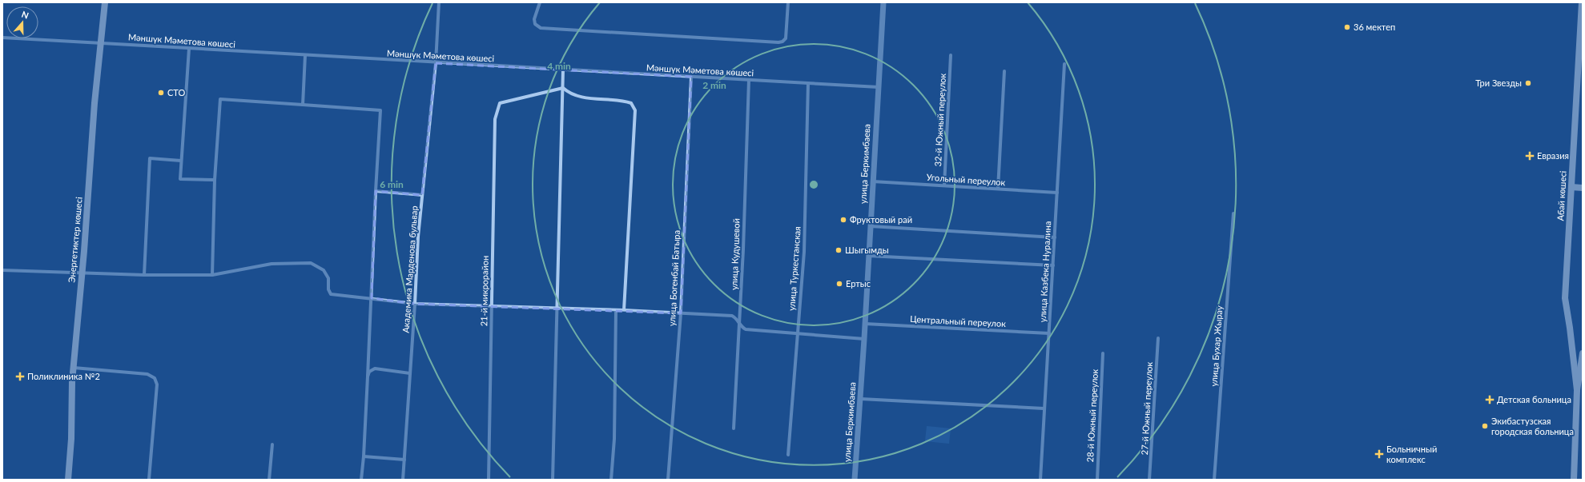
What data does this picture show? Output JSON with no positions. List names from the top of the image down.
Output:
{
  "streets": {
    "main road": ["Абай көшесі", "Энергетиктер көшесі"],
    "street": [
      "Мәншүк Мәметова көшесі",
      "32-й Южный переулок",
      "улица Беркимбаева",
      "Угольный переулок",
      "улица Кудушевой",
      "улица Туркестанская",
      "Академика Марденова бульвар",
      "улица Казбека Нуралина",
      "улица Богенбай Батыра",
      "21-й микрорайон",
      "Центральный переулок",
      "улица Бухар Жырау",
      "27-й Южный переулок",
      "28-й Южный переулок"
    ]
  },
  "crossings": [
    ["Мәншүк Мәметова көшесі", "улица Беркимбаева"],
    ["Мәншүк Мәметова көшесі", "Энергетиктер көшесі"],
    ["Мәншүк Мәметова көшесі", "улица Кудушевой"],
    ["Мәншүк Мәметова көшесі", "улица Туркестанская"],
    ["Мәншүк Мәметова көшесі", "Академика Марденова бульвар"],
    ["Мәншүк Мәметова көшесі", "улица Богенбай Батыра"],
    ["32-й Южный переулок", "Угольный переулок"],
    ["улица Беркимбаева", "Угольный переулок"],
    ["улица Беркимбаева", "Центральный переулок"],
    ["Угольный переулок", "улица Казбека Нуралина"],
    ["улица Казбека Нуралина", "Центральный переулок"]
  ],
  "places": {
    "other": [
      "36 мектеп",
      "Три Звезды",
      "СТО",
      "Фруктовый рай",
      "Шыгымды",
      "Ертыс",
      "Экибастузская городская больница"
    ],
    "health": [
      "Евразия",
      "Поликлиника №2",
      "Детская больница",
      "Больничный комплекс"
    ]
  },
  "north": "top",
  "rings": ["4 min", "2 min", "6 min"]
}
